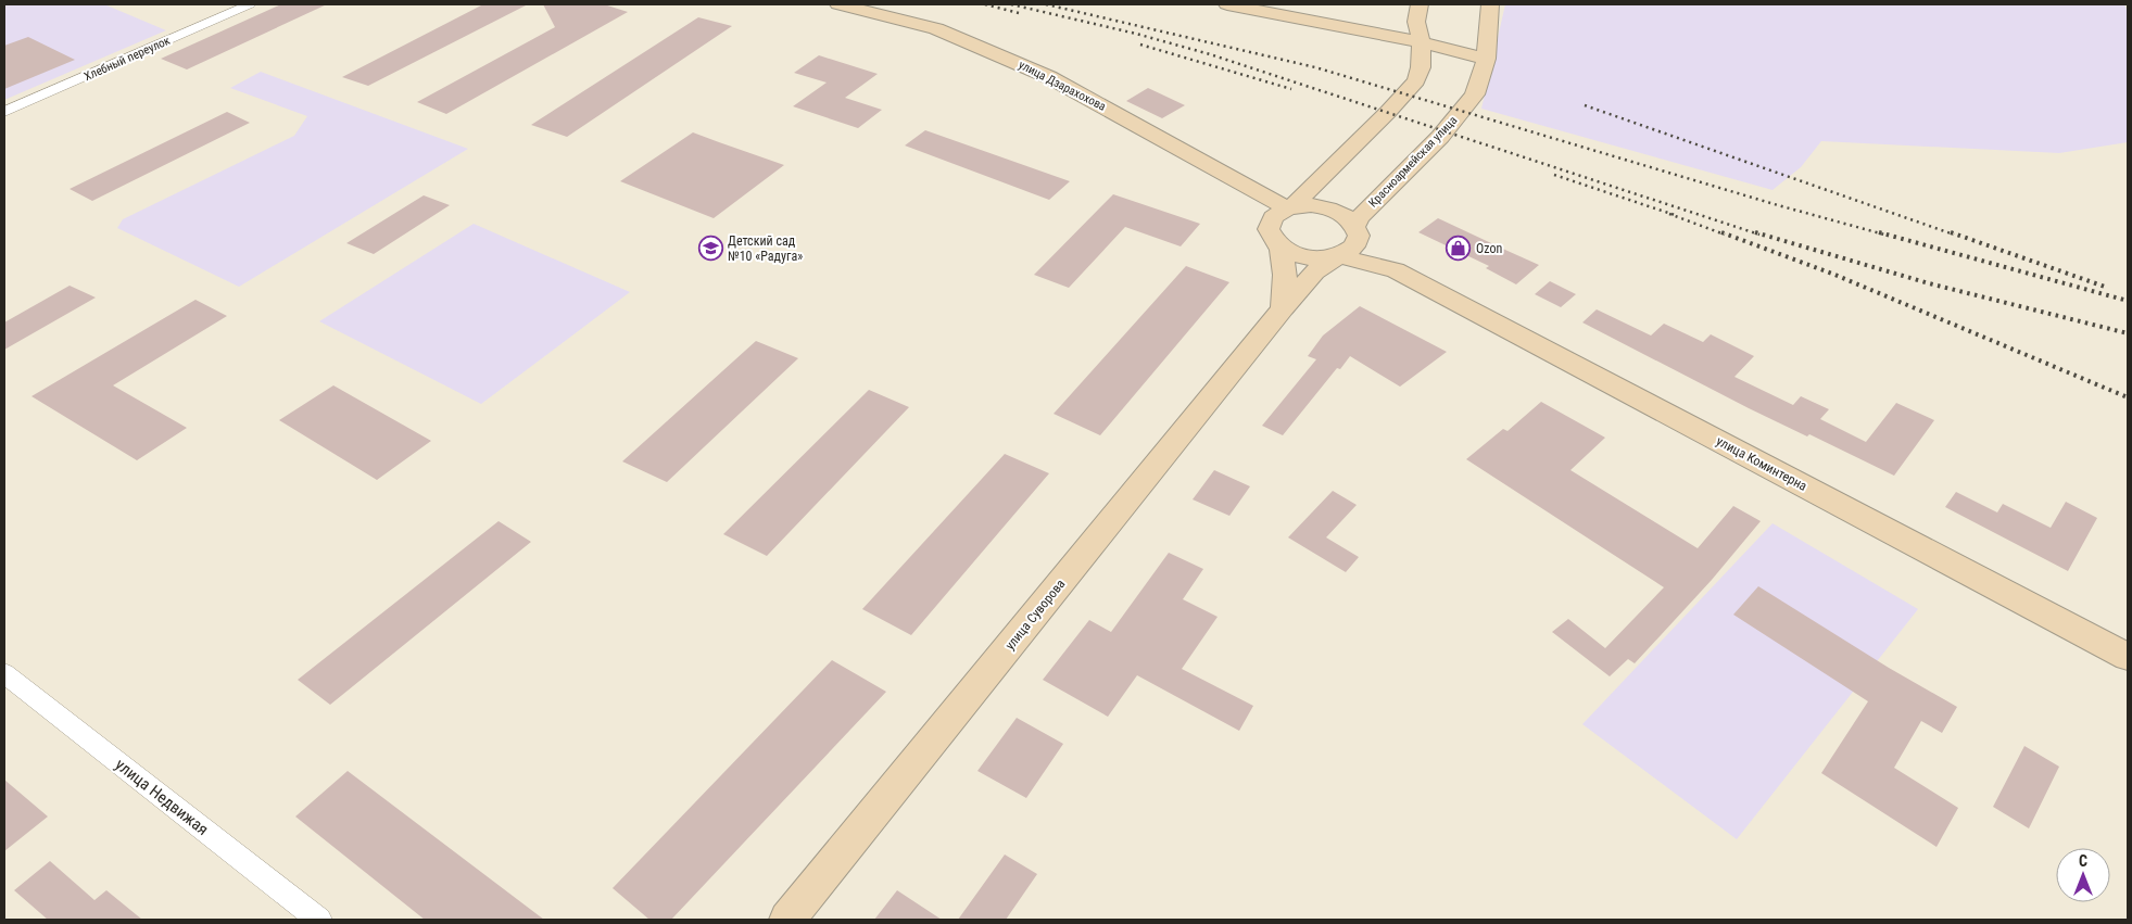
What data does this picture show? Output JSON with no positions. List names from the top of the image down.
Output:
{
  "streets": {
    "street": [
      "Хлебный переулок",
      "улица Дзарахохова",
      "Красноармейская улица",
      "улица Коминтерна",
      "улица Суворова",
      "улица Недвижая"
    ]
  },
  "crossings": [
    ["улица Дзарахохова", "Красноармейская улица"],
    ["улица Дзарахохова", "улица Коминтерна"],
    ["улица Дзарахохова", "улица Суворова"],
    ["Красноармейская улица", "улица Коминтерна"],
    ["Красноармейская улица", "улица Суворова"],
    ["улица Коминтерна", "улица Суворова"]
  ],
  "places": {
    "school or university": ["Детский сад №10 «Радуга»"],
    "shop": ["Ozon"]
  },
  "north": "top"
}
